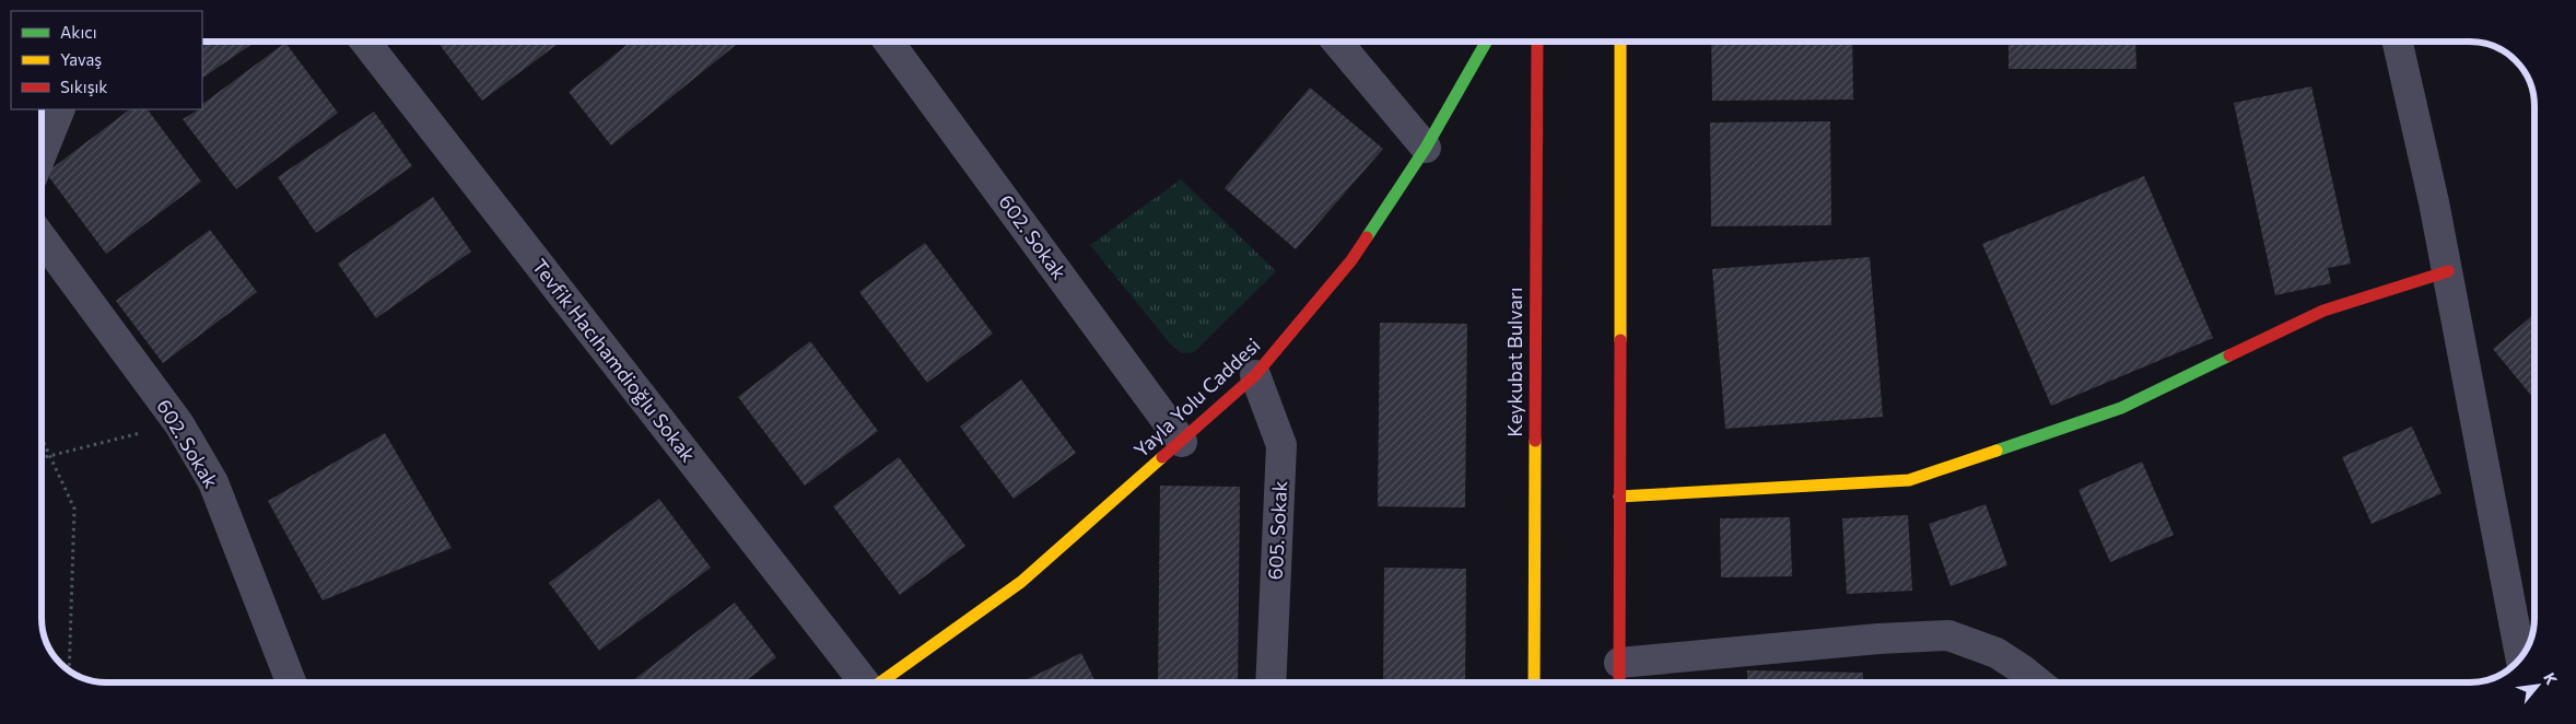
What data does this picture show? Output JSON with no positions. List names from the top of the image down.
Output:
{
  "streets": {
    "main road": ["Keykubat Bulvarı", "Yayla Yolu Caddesi"],
    "street": ["602. Sokak", "Tevfik Hacıhamdioğlu Sokak", "605. Sokak"]
  },
  "crossings": [
    ["602. Sokak", "Yayla Yolu Caddesi"],
    ["Yayla Yolu Caddesi", "605. Sokak"]
  ],
  "legend": ["Akıcı", "Yavaş", "Sıkışık"],
  "north": "top right"
}
